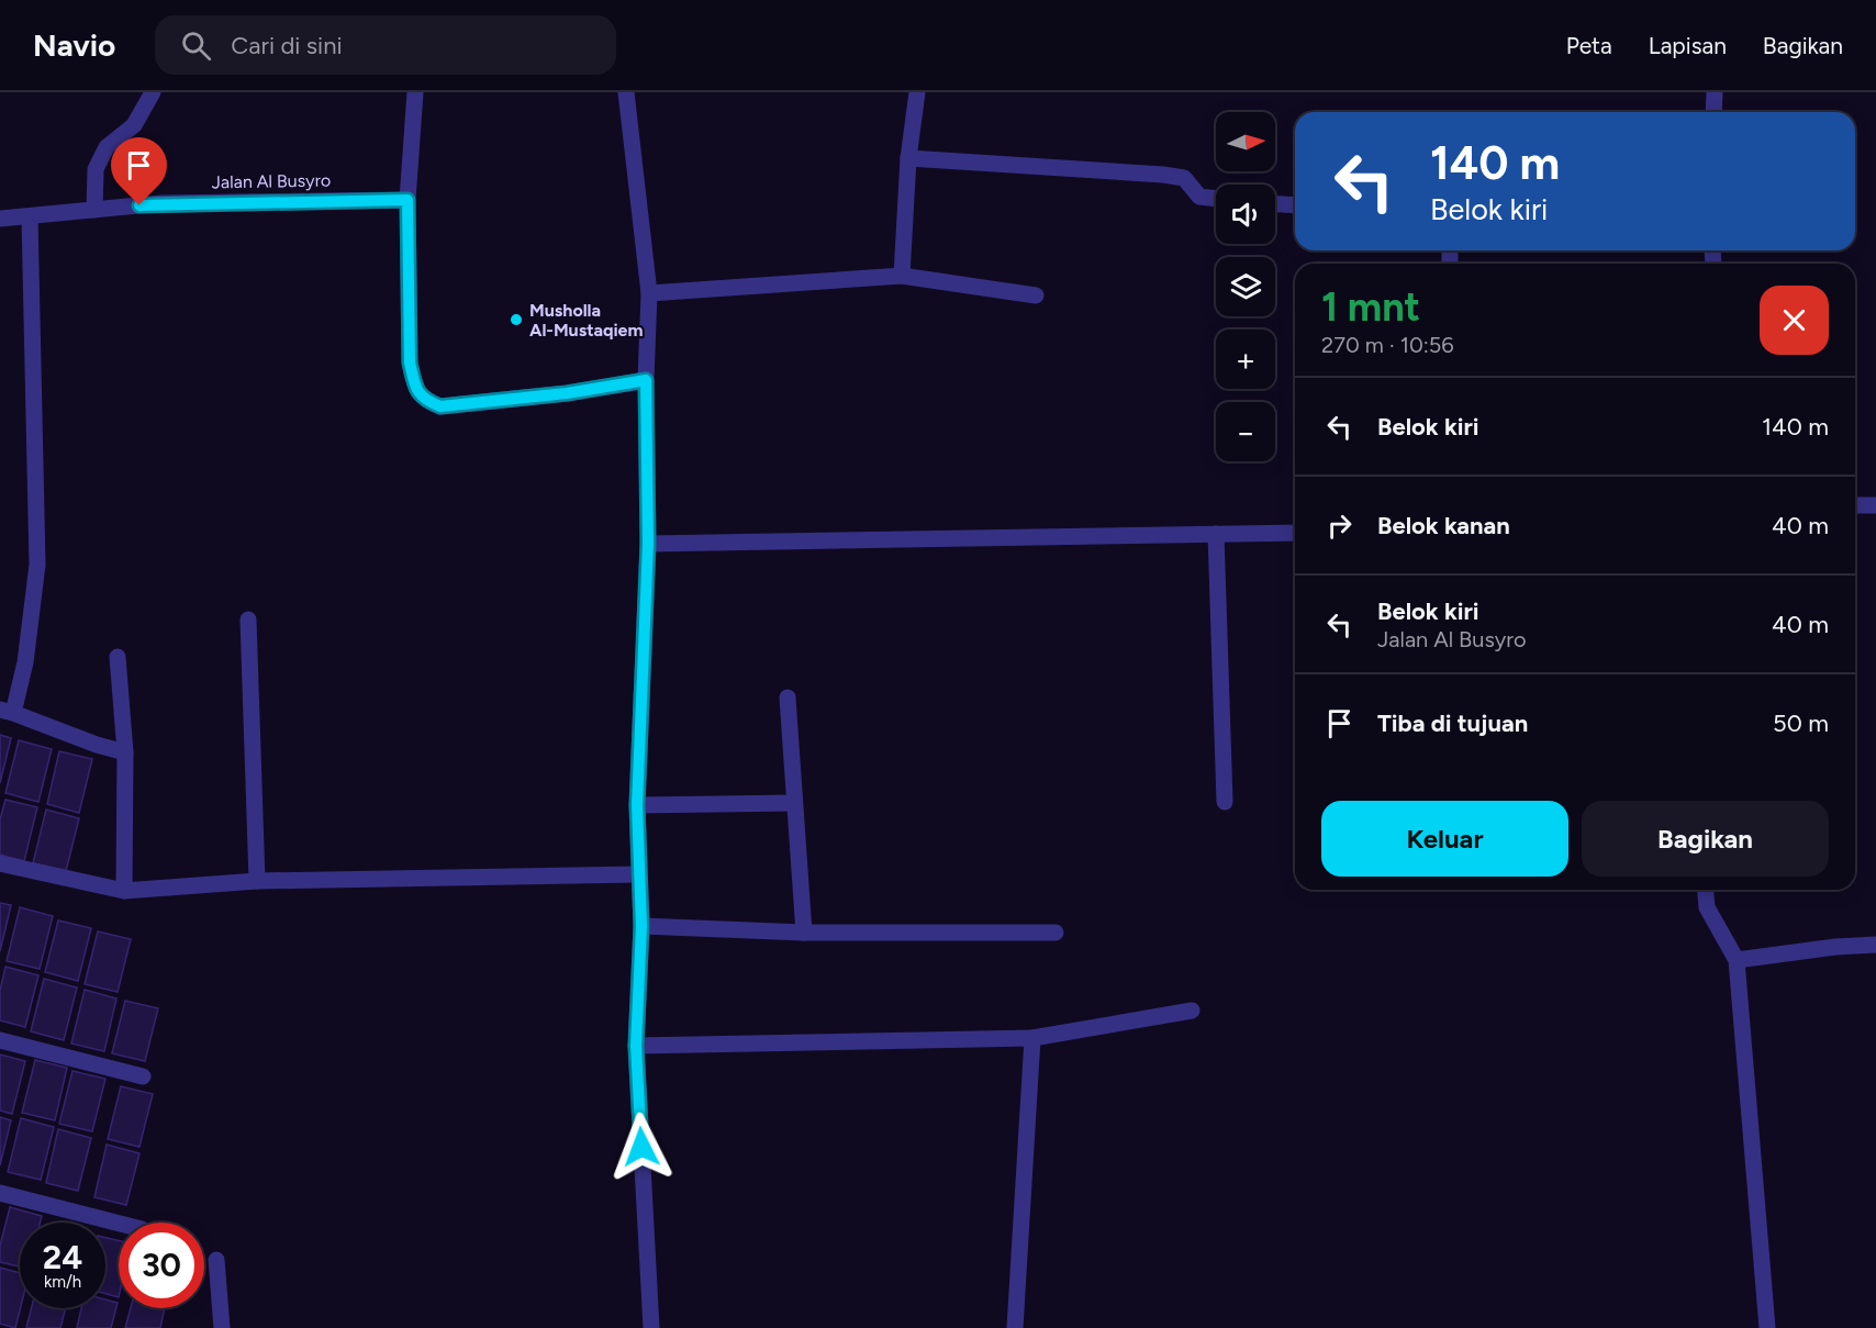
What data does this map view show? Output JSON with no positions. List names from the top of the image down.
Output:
{
  "streets": {
    "street": ["Jalan Al Busyro"]
  },
  "places": ["Musholla Al-Mustaqiem"],
  "north": "right",
  "page": {
    "header": "Navio",
    "search": "Cari di sini",
    "nav": ["Peta", "Lapisan", "Bagikan"],
    "map_buttons": ["+", "−"],
    "turn": ["140 m", "Belok kiri"],
    "heading": ["1 mnt", "270 m · 10:56"],
    "list": [
      {
        "name": "Belok kiri",
        "value": "140 m"
      },
      {
        "name": "Belok kanan",
        "value": "40 m"
      },
      {
        "name": "Belok kiri",
        "note": "Jalan Al Busyro",
        "value": "40 m"
      },
      {
        "name": "Tiba di tujuan",
        "value": "50 m"
      }
    ],
    "buttons": ["Keluar", "Bagikan"],
    "speed": "24 km/h",
    "limit": "30"
  }
}
